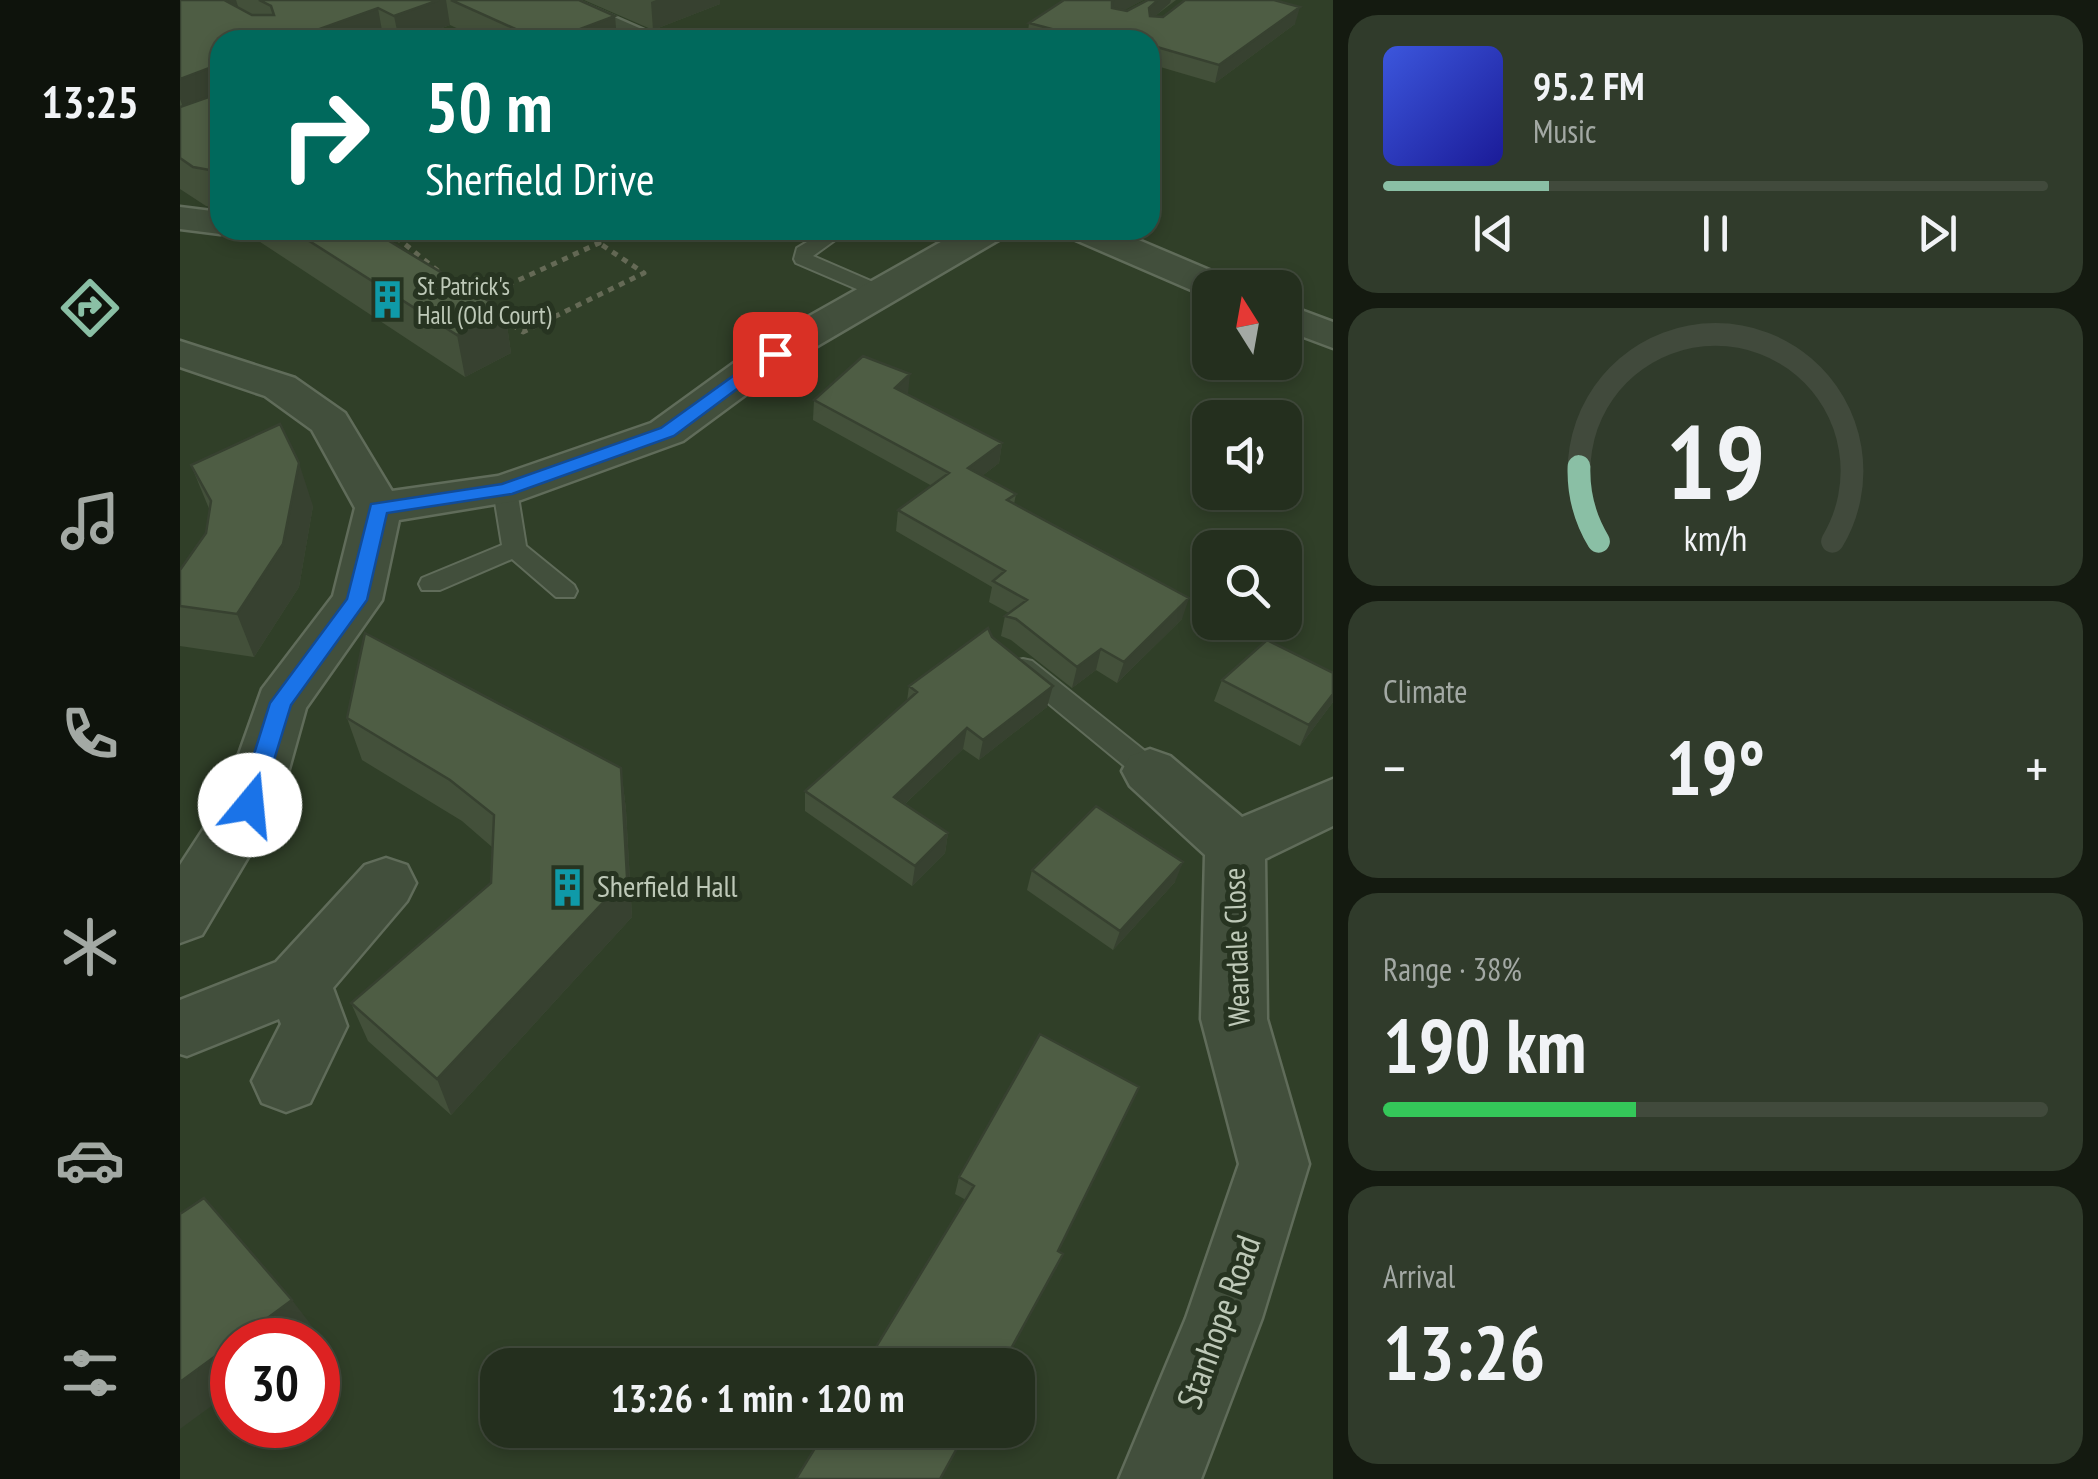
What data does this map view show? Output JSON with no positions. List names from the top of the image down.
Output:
{
  "streets": {
    "street": ["Weardale Close", "Stanhope Road"]
  },
  "crossings": [
    ["Weardale Close", "Stanhope Road"]
  ],
  "places": {
    "building": ["St Patrick's Hall (Old Court)", "Sherfield Hall"]
  },
  "north": "top",
  "page": {
    "tabs": "13:25",
    "turn": ["50 m", "Sherfield Drive"],
    "song": ["95.2 FM", "Music"],
    "tile": [
      "Climate",
      ["Range · 38%", "190 km"],
      ["Arrival", "13:26"]
    ],
    "heat": ["−", "19°", "+"],
    "limit": "30",
    "trip": "13:26 · 1 min · 120 m",
    "gauge": ["19", "km/h"]
  }
}
